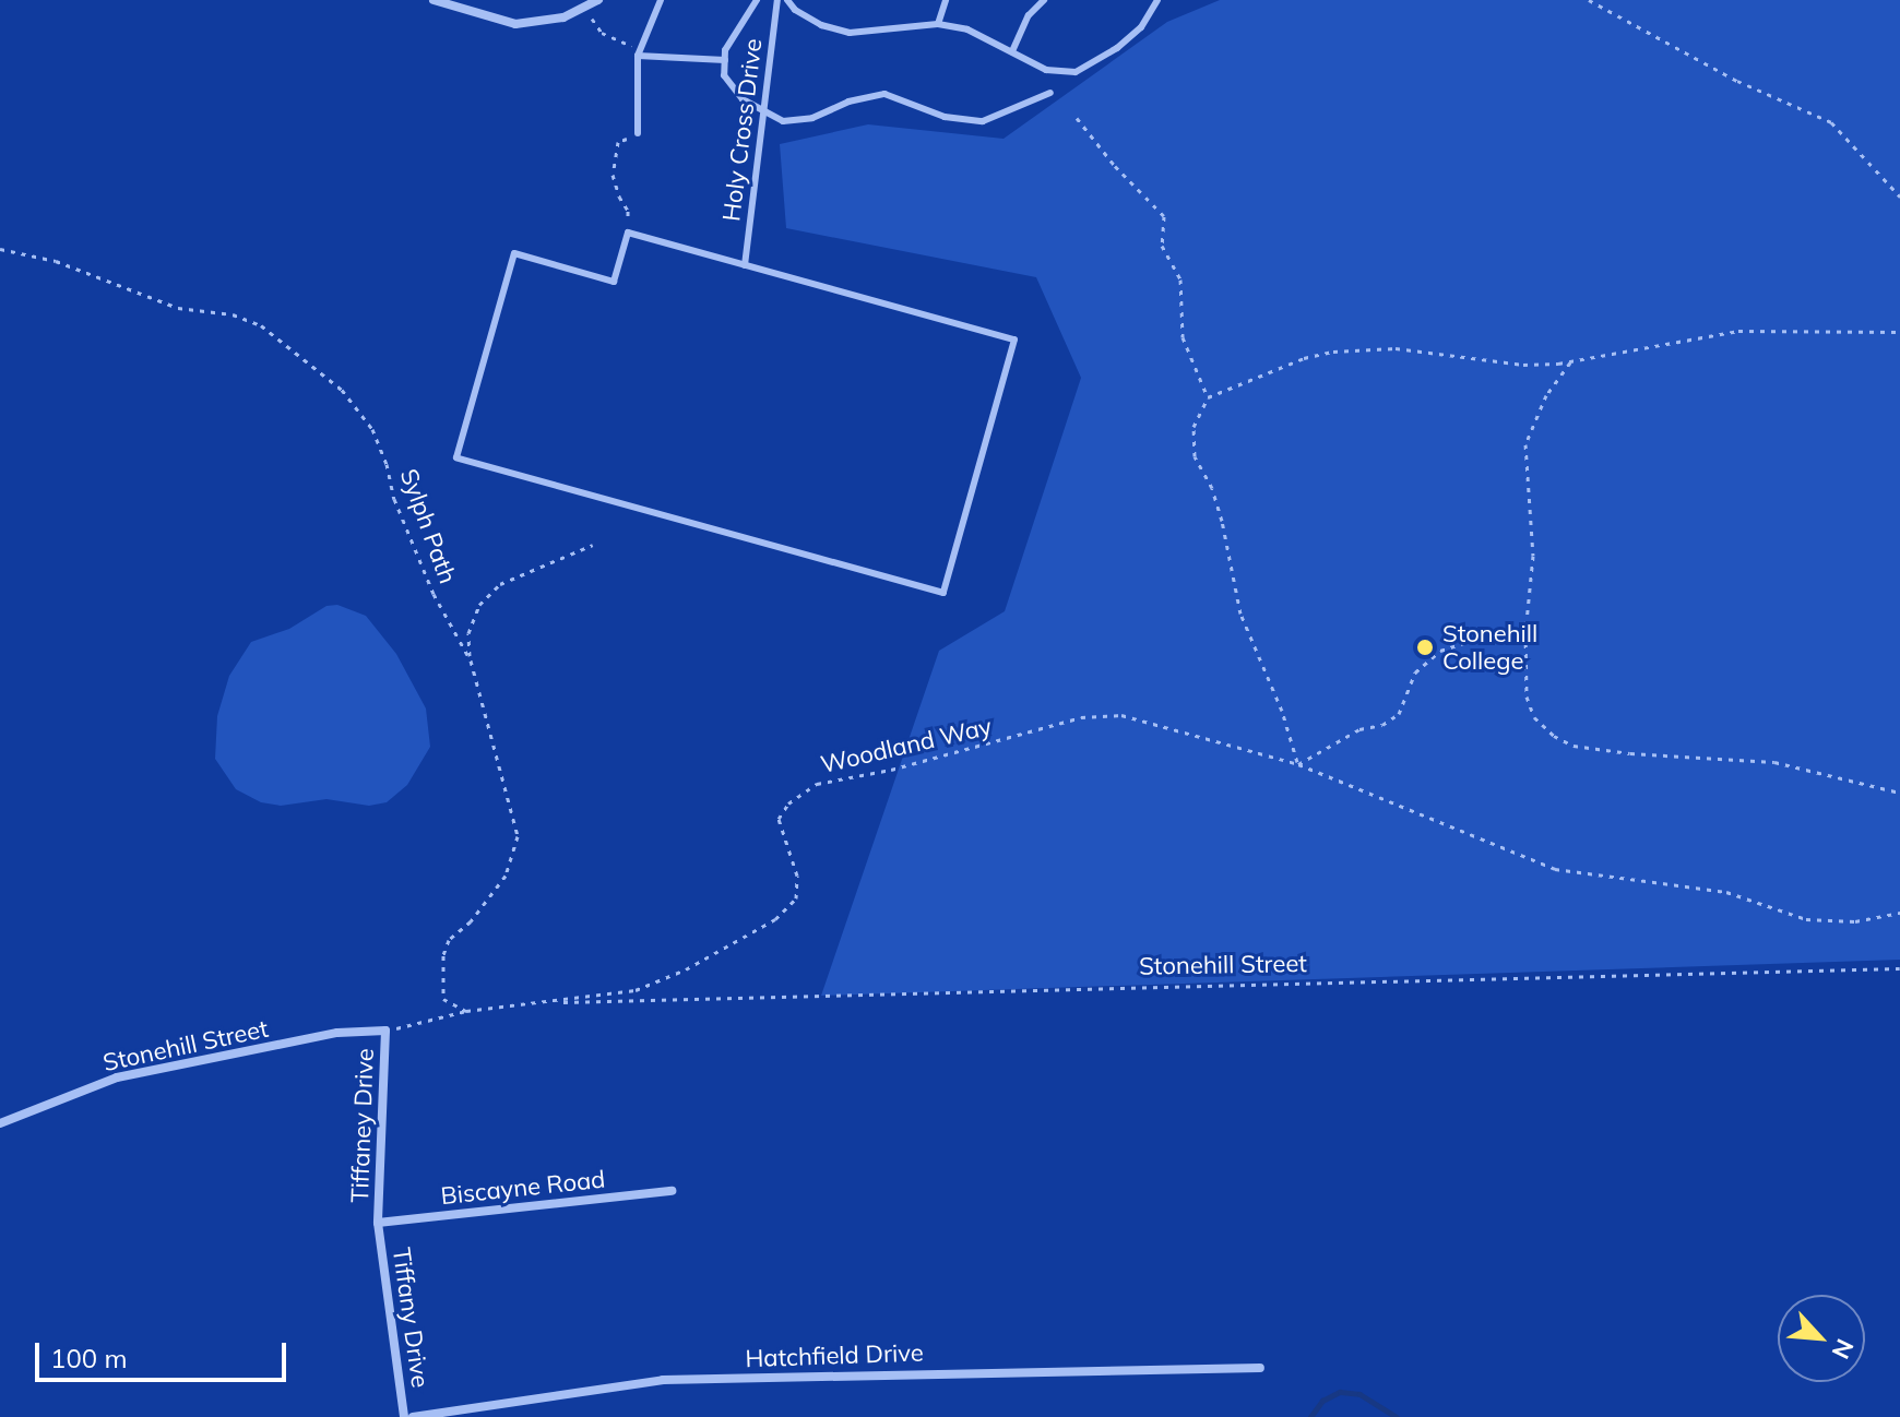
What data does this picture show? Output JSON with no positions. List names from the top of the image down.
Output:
{
  "streets": {
    "street": [
      "Stonehill Street",
      "Tiffaney Drive",
      "Biscayne Road",
      "Tiffany Drive",
      "Hatchfield Drive"
    ],
    "lane": ["Holy Cross Drive"],
    "path": ["Sylph Path", "Woodland Way"]
  },
  "crossings": [
    ["Woodland Way", "Stonehill Street"],
    ["Stonehill Street", "Tiffaney Drive"],
    ["Tiffaney Drive", "Biscayne Road"],
    ["Tiffaney Drive", "Tiffany Drive"],
    ["Biscayne Road", "Tiffany Drive"]
  ],
  "places": ["Stonehill College"],
  "scale_bar": "100 m",
  "north": "bottom right"
}
